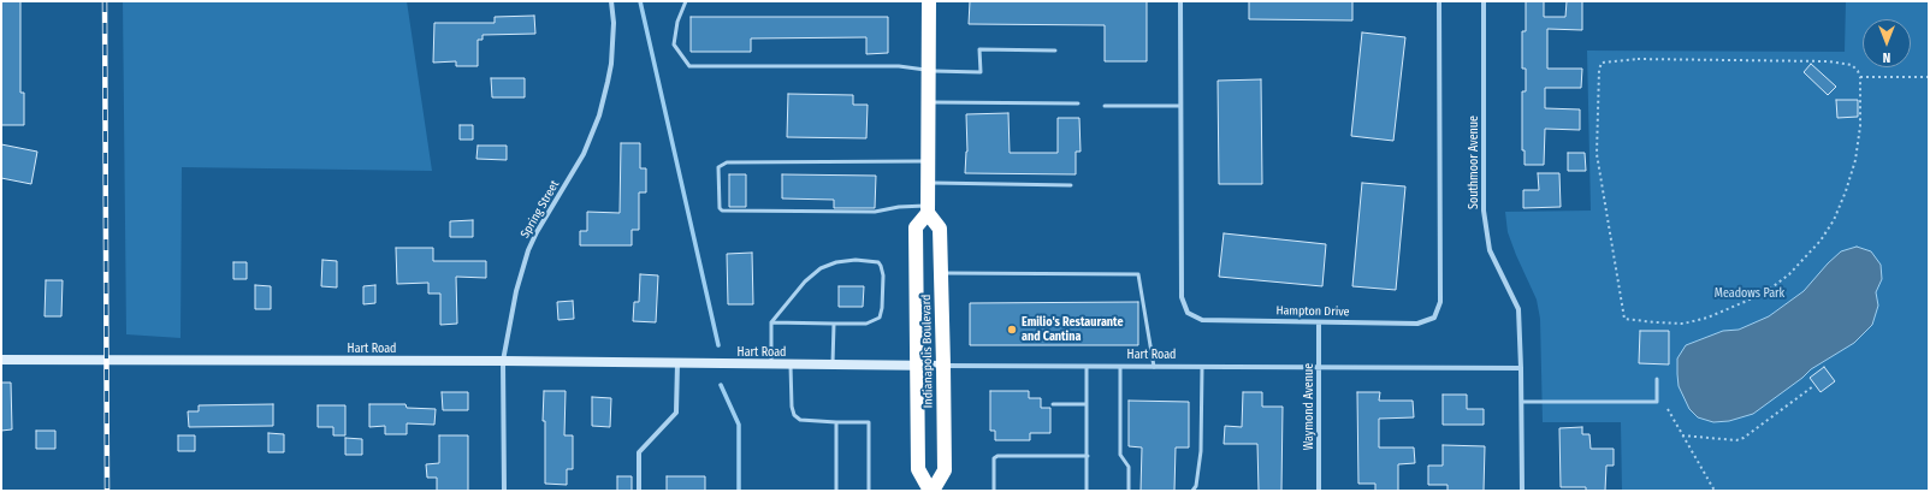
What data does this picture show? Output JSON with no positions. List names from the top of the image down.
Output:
{
  "streets": {
    "highway": ["Indianapolis Boulevard"],
    "street": [
      "Southmoor Avenue",
      "Spring Street",
      "Hampton Drive",
      "Hart Road",
      "Waymond Avenue"
    ]
  },
  "crossings": [
    ["Southmoor Avenue", "Hart Road"],
    ["Spring Street", "Hart Road"],
    ["Hampton Drive", "Waymond Avenue"],
    ["Hart Road", "Indianapolis Boulevard"],
    ["Hart Road", "Waymond Avenue"]
  ],
  "parks": ["Meadows Park"],
  "places": ["Emilio's Restaurante and Cantina"],
  "north": "bottom"
}
